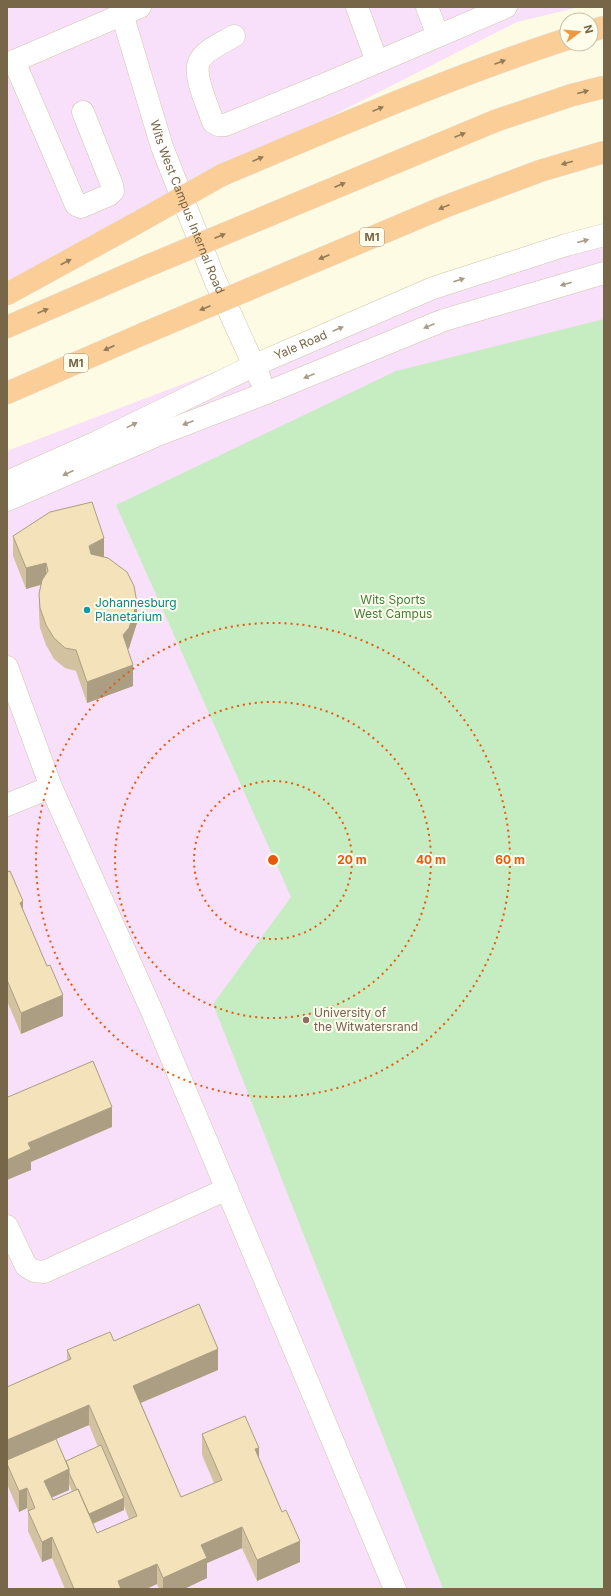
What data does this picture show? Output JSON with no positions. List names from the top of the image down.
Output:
{
  "streets": {
    "highway": ["M1"],
    "street": ["Wits West Campus Internal Road", "Yale Road"]
  },
  "crossings": [
    ["Wits West Campus Internal Road", "Yale Road"]
  ],
  "parks": ["Wits Sports West Campus"],
  "places": ["Johannesburg Planetarium", "University of the Witwatersrand"],
  "north": "right",
  "rings": ["20 m", "40 m", "60 m"]
}
